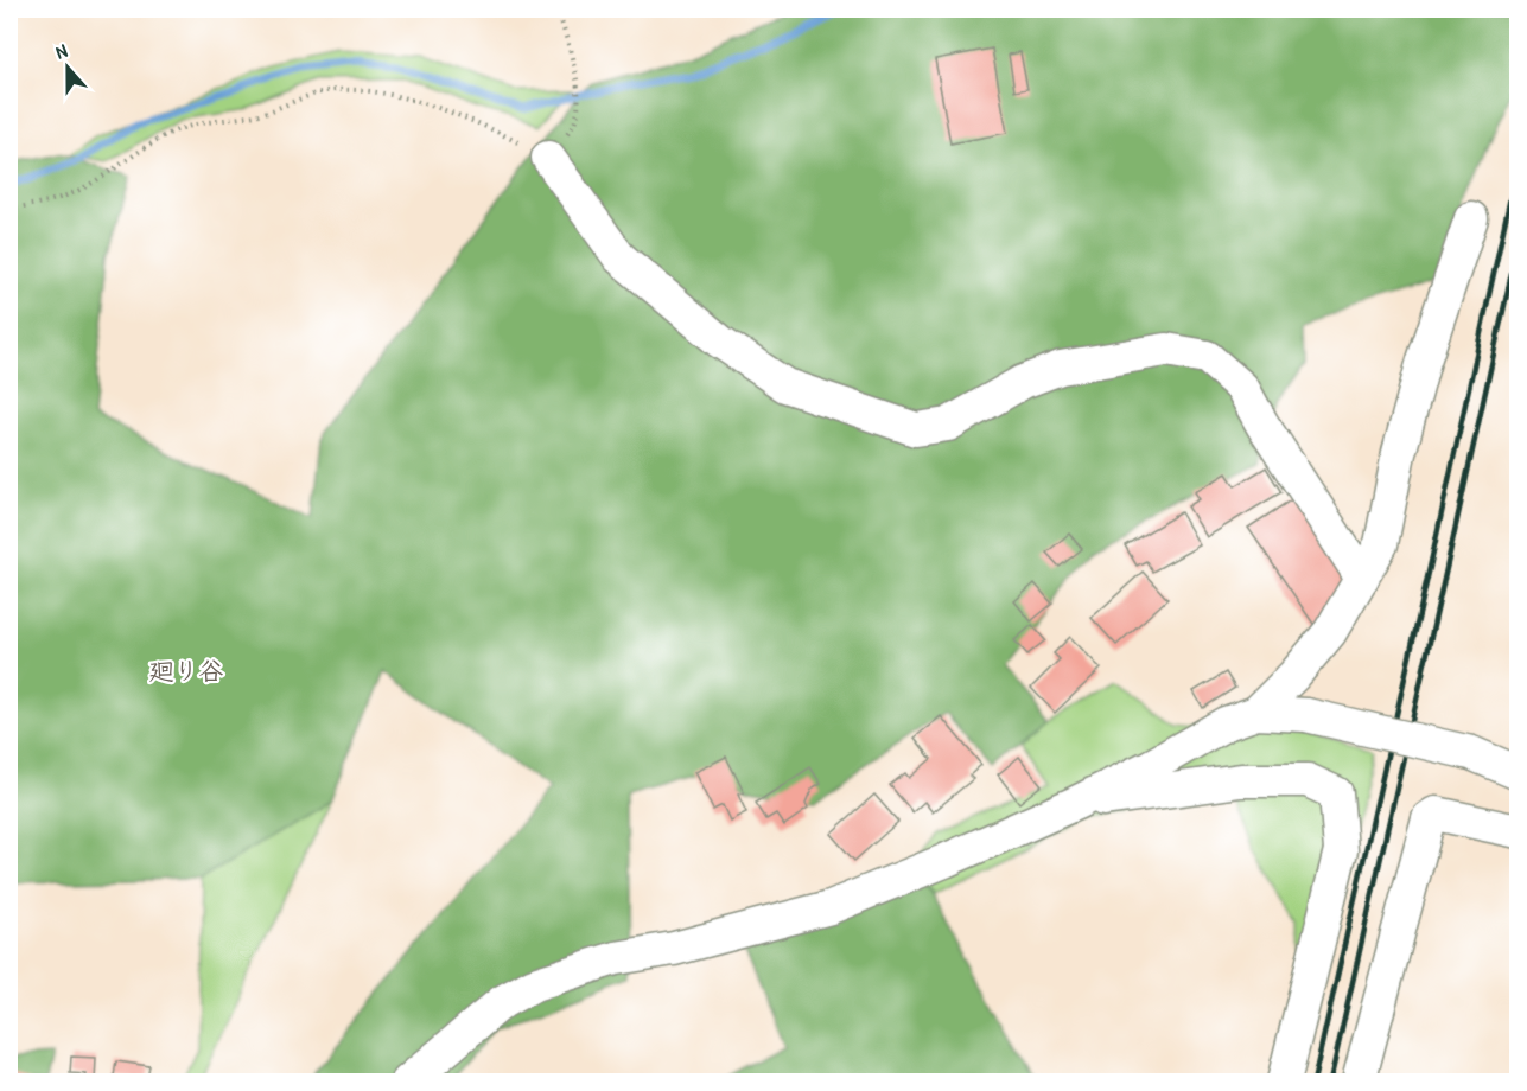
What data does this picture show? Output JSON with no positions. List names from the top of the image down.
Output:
{
  "districts": ["廻り谷"],
  "north": "top"
}
